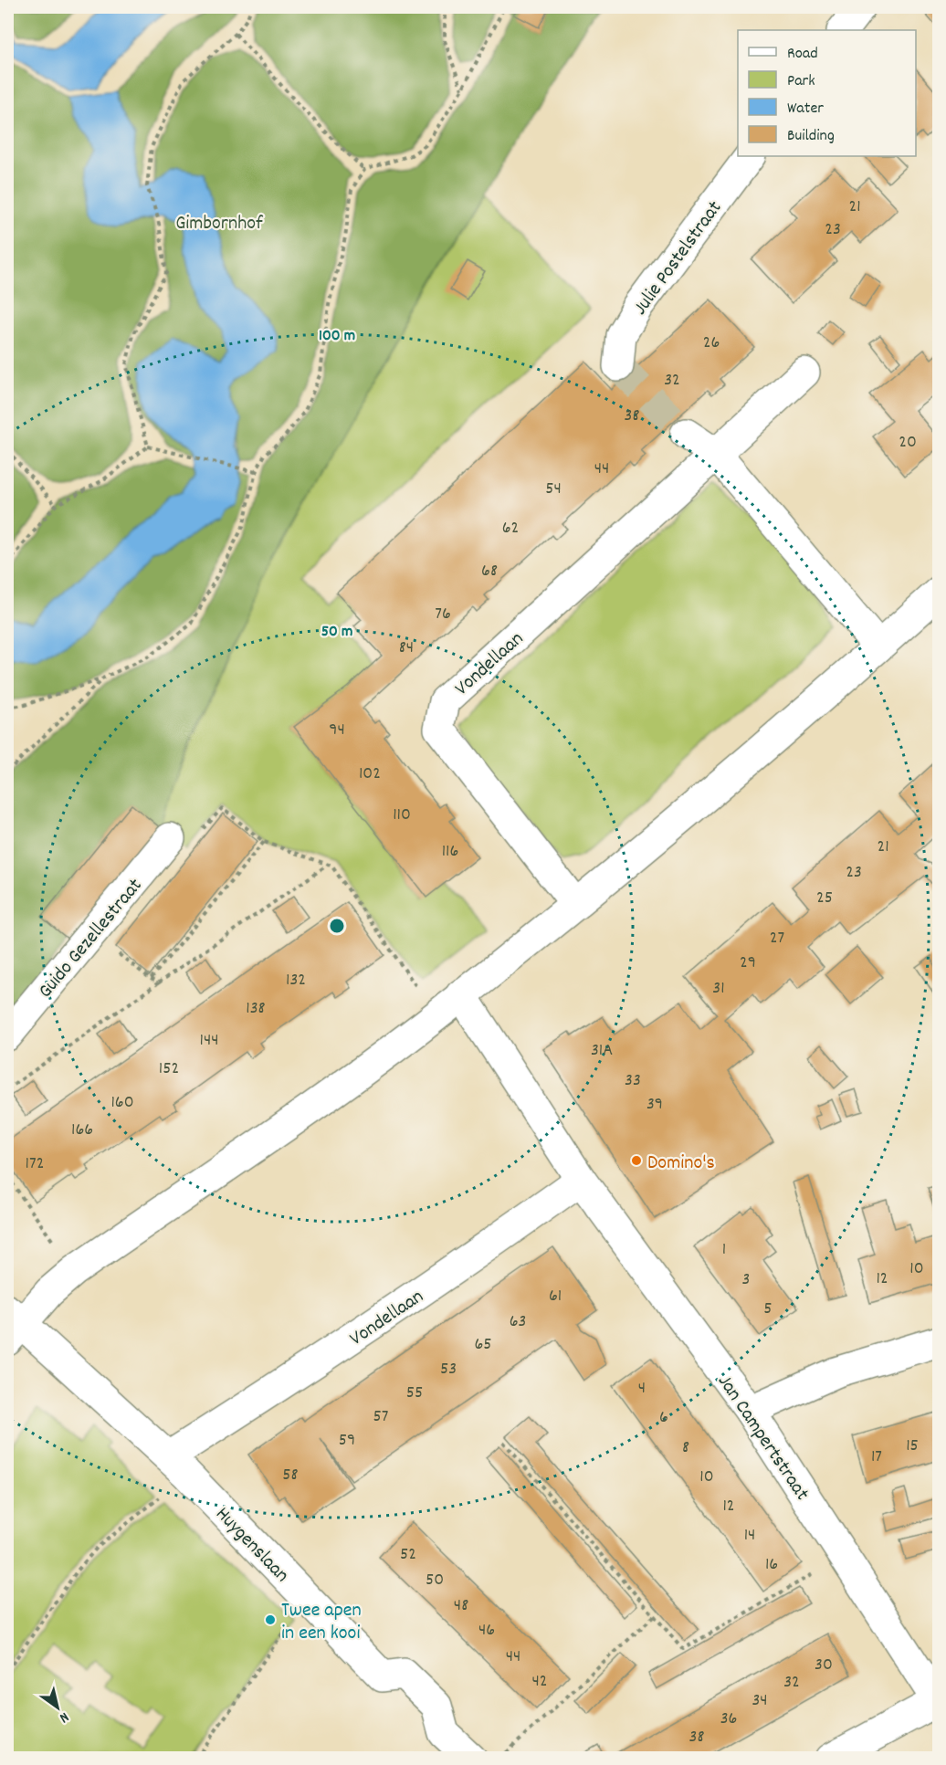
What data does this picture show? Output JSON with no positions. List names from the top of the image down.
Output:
{
  "streets": {
    "street": [
      "Julie Postelstraat",
      "Vondellaan",
      "Guido Gezellestraat",
      "Jan Campertstraat",
      "Huygenslaan"
    ]
  },
  "crossings": [
    ["Vondellaan", "Jan Campertstraat"],
    ["Vondellaan", "Huygenslaan"]
  ],
  "parks": ["Gimbornhof"],
  "places": ["Domino's", "Twee apen in een kooi"],
  "house_numbers": [
    "21",
    "23",
    "26",
    "32",
    "38",
    "20",
    "44",
    "54",
    "62",
    "68",
    "76",
    "84",
    "94",
    "102",
    "110",
    "21",
    "116",
    "23",
    "25",
    "27",
    "29",
    "132",
    "31",
    "138",
    "144",
    "31A",
    "152",
    "33",
    "160",
    "39",
    "166",
    "172",
    "1",
    "10",
    "12",
    "3",
    "61",
    "5",
    "63",
    "65",
    "53",
    "4",
    "55",
    "57",
    "6",
    "59",
    "15",
    "8",
    "17",
    "58",
    "10",
    "12",
    "14",
    "52",
    "16",
    "50",
    "48",
    "46",
    "44",
    "30",
    "42",
    "32",
    "34",
    "36",
    "38"
  ],
  "legend": [
    "Road",
    "Park",
    "Water",
    "Building"
  ],
  "north": "bottom right",
  "rings": ["100 m", "50 m"]
}
